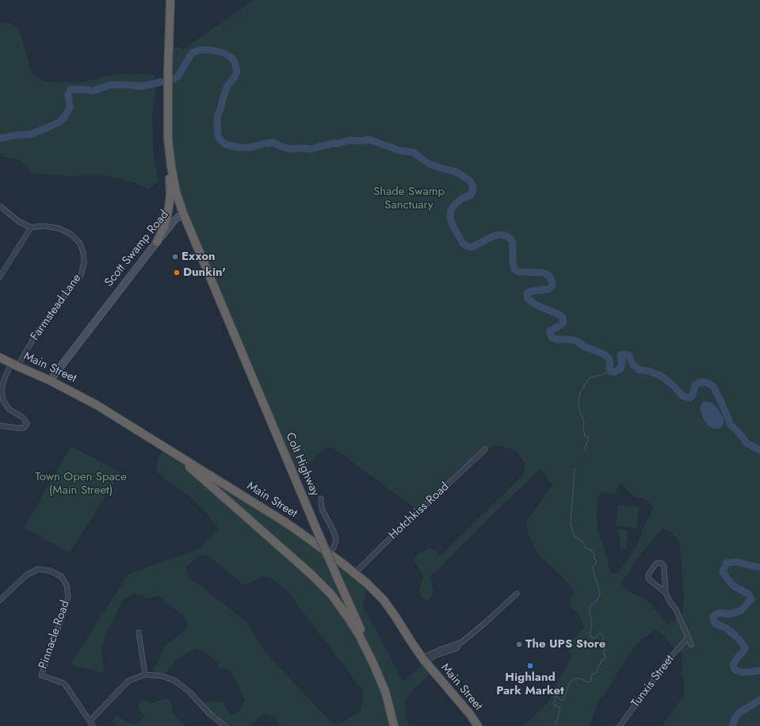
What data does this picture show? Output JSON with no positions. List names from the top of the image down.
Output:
{
  "streets": {
    "highway": ["Scott Swamp Road", "Main Street", "Colt Highway"],
    "street": [
      "Farmstead Lane",
      "Hotchkiss Road",
      "Pinnacle Road",
      "Tunxis Street"
    ]
  },
  "crossings": [
    ["Scott Swamp Road", "Main Street"],
    ["Scott Swamp Road", "Colt Highway"],
    ["Farmstead Lane", "Main Street"],
    ["Main Street", "Hotchkiss Road"]
  ],
  "parks": ["Shade Swamp Sanctuary", "Town Open Space (Main Street)"],
  "places": [
    "Exxon",
    "Dunkin'",
    "The UPS Store",
    "Highland Park Market"
  ]
}
